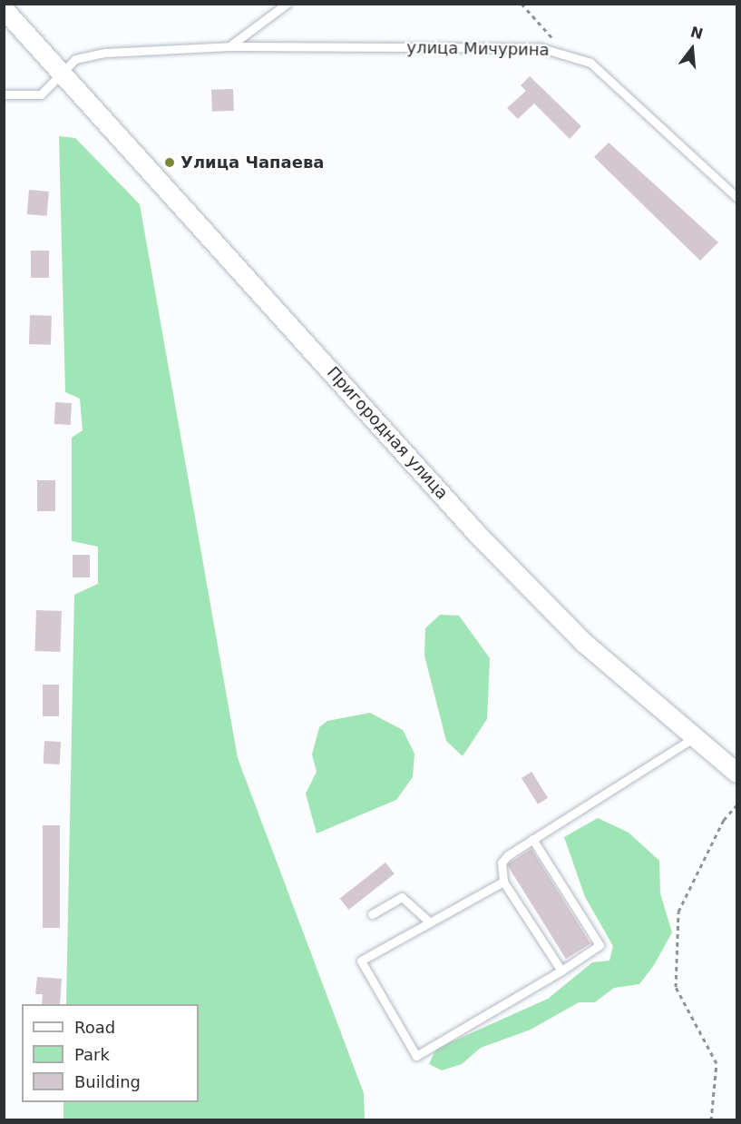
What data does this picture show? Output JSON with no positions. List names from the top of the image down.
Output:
{
  "streets": {
    "street": ["Пригородная улица"],
    "lane": ["улица Мичурина"]
  },
  "crossings": [
    ["улица Мичурина", "Пригородная улица"]
  ],
  "places": ["Улица Чапаева"],
  "legend": ["Road", "Park", "Building"],
  "north": "top"
}
